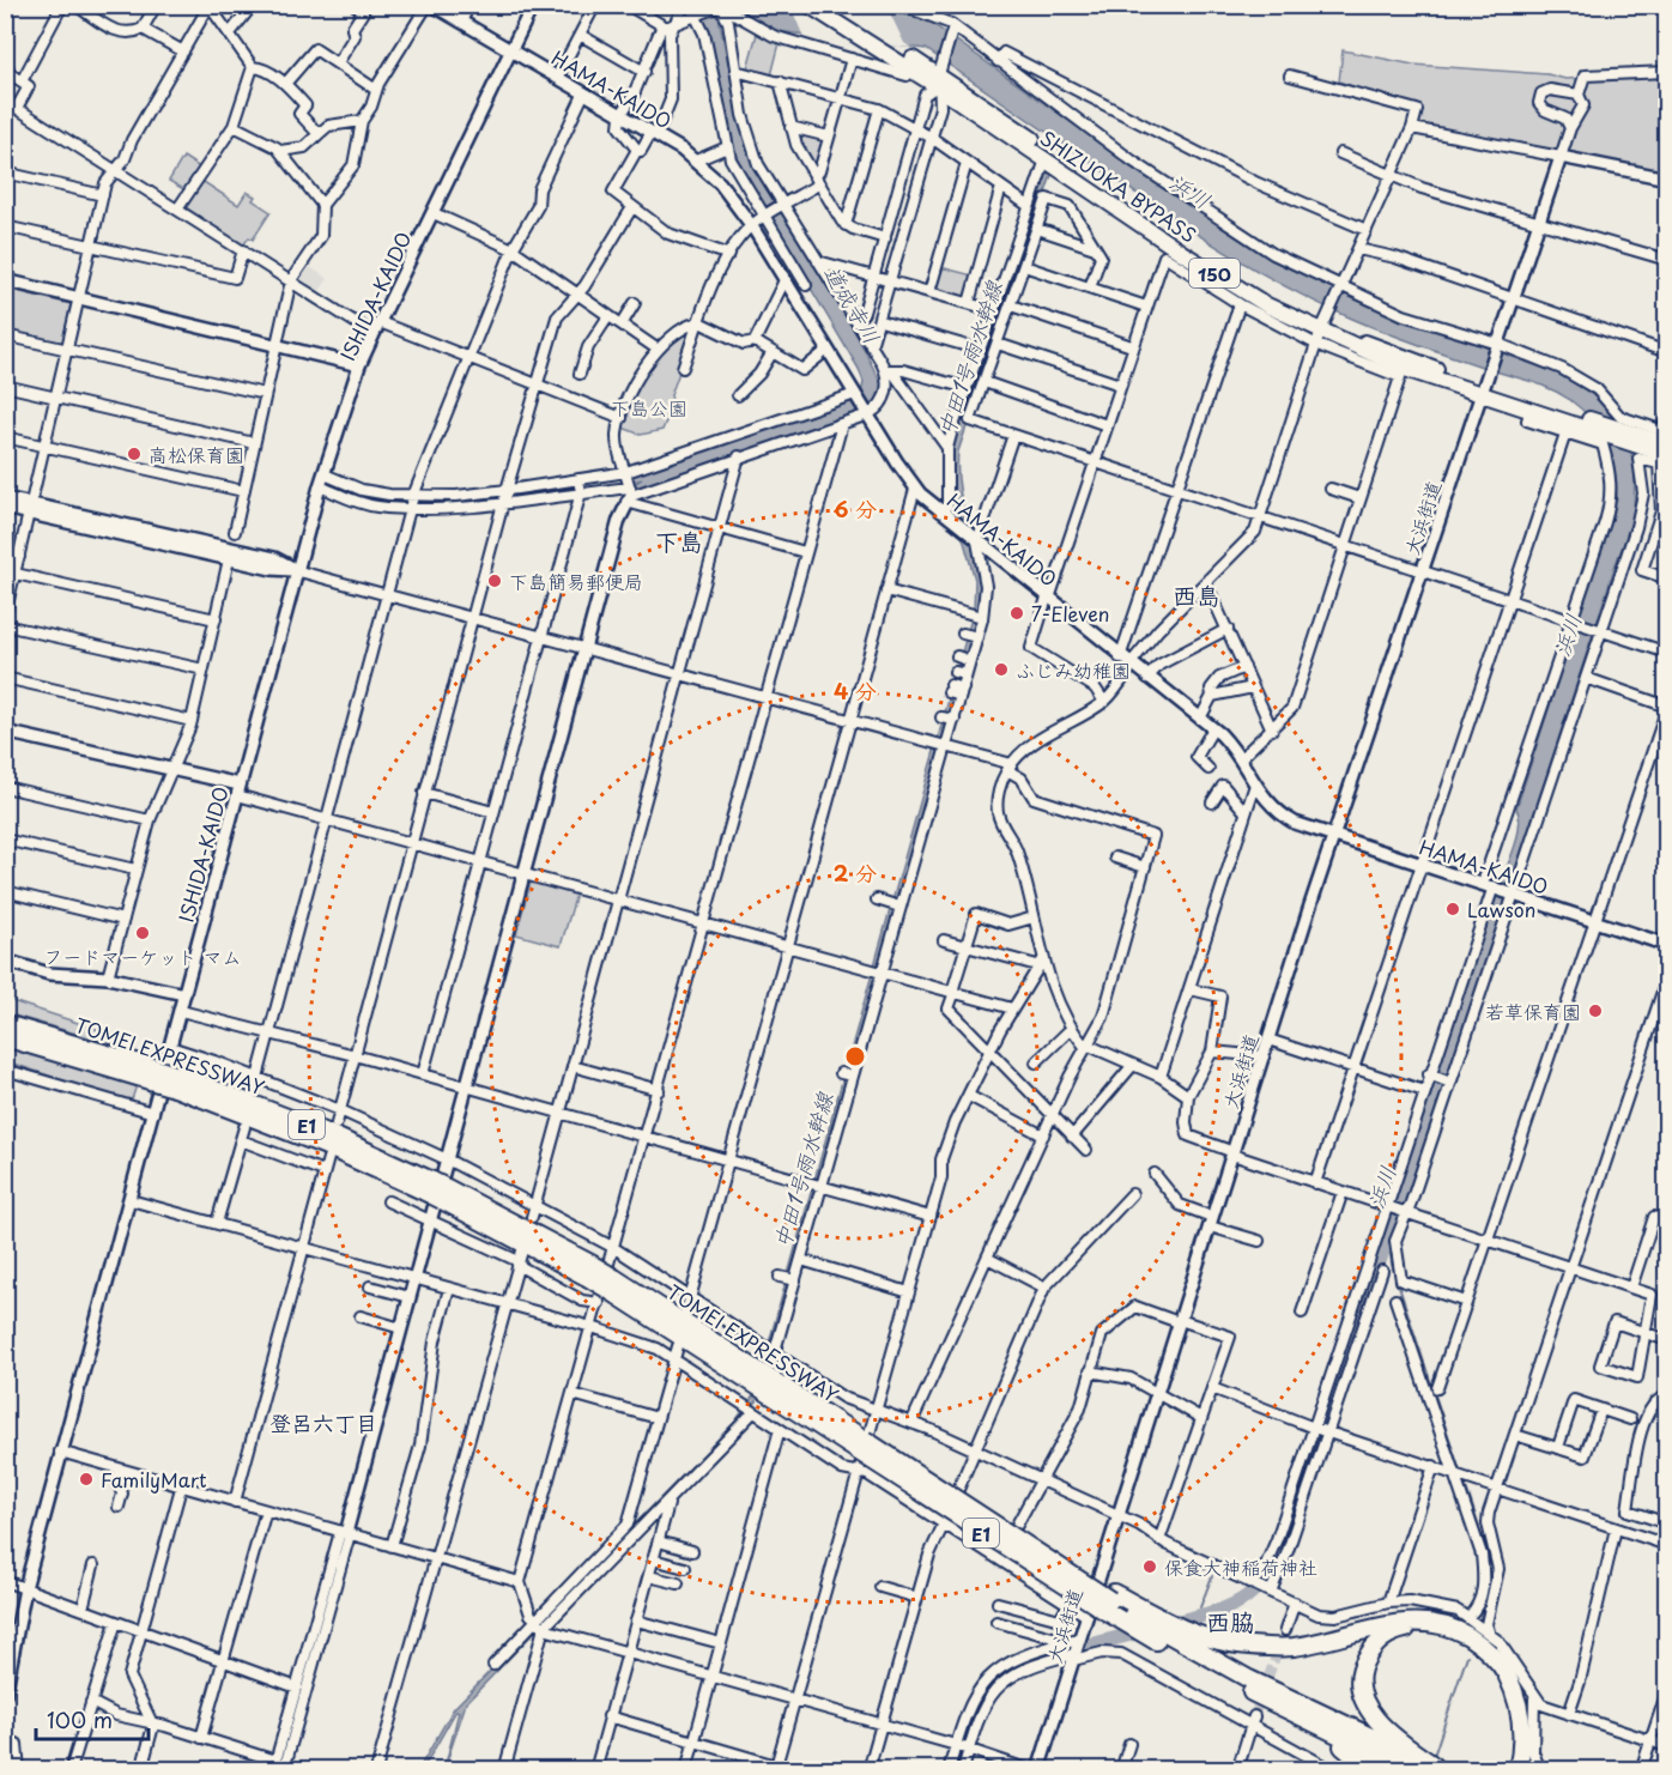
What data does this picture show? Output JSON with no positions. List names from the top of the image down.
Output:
{
  "streets": {
    "highway": [
      "SHIZUOKA BYPASS",
      "150",
      "TOMEI EXPRESSWAY",
      "E1"
    ],
    "street": ["HAMA-KAIDO", "ISHIDA-KAIDO", "大浜街道"]
  },
  "crossings": [
    ["HAMA-KAIDO", "ISHIDA-KAIDO"],
    ["HAMA-KAIDO", "大浜街道"],
    ["SHIZUOKA BYPASS", "大浜街道"]
  ],
  "districts": [
    "下島",
    "西島",
    "登呂六丁目",
    "西脇"
  ],
  "water": ["浜川", "道成寺川", "中田1号雨水幹線"],
  "parks": ["下島公園"],
  "places": [
    "高松保育園",
    "下島簡易郵便局",
    "7-Eleven",
    "ふじみ幼稚園",
    "Lawson",
    "フードマーケット マム",
    "若草保育園",
    "FamilyMart",
    "保食大神稲荷神社"
  ],
  "scale_bar": "100 m",
  "rings": ["6 分", "4 分", "2 分"]
}
